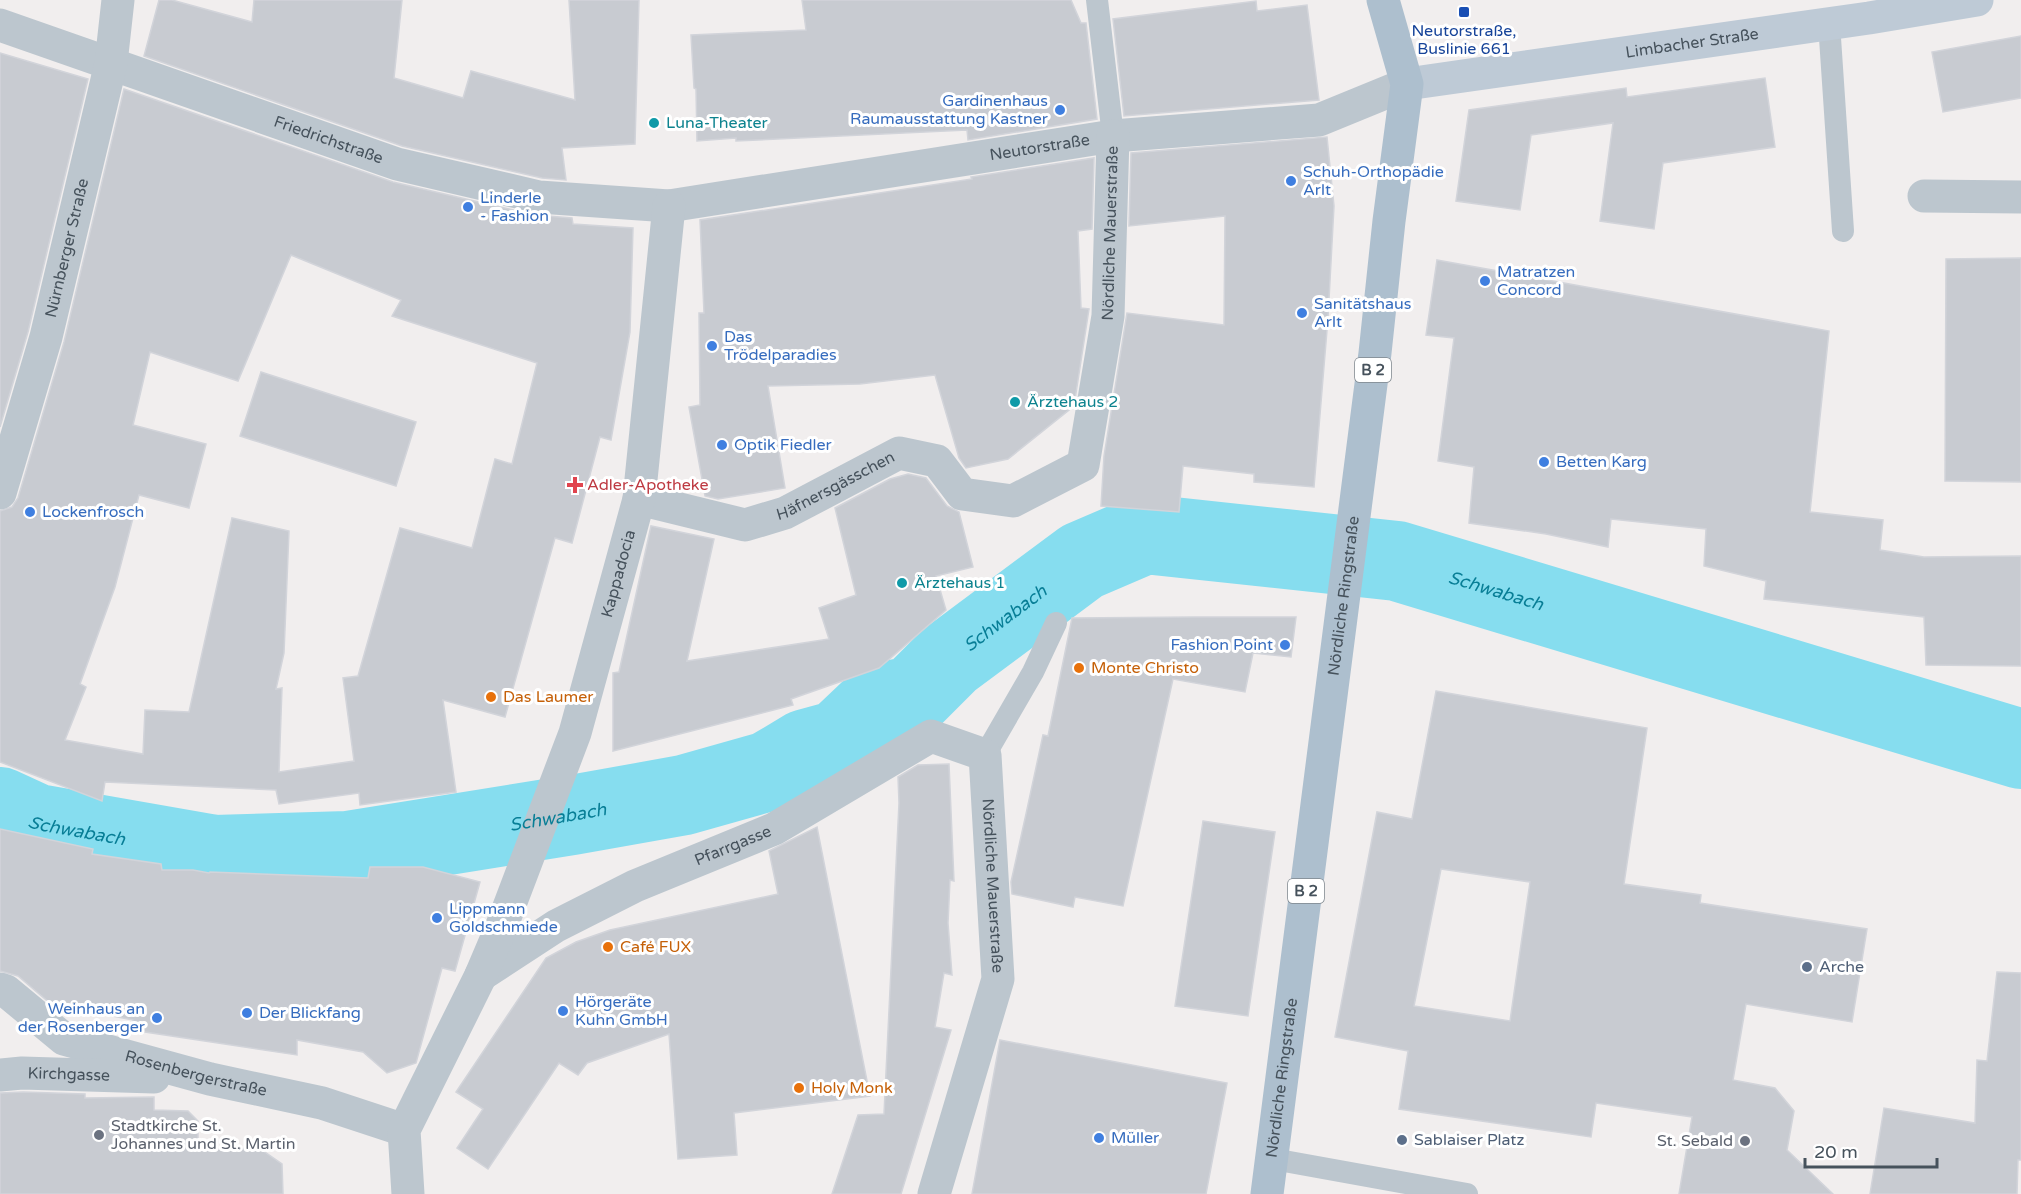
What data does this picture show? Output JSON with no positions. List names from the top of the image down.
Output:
{
  "streets": {
    "main road": ["Limbacher Straße", "B 2", "Nördliche Ringstraße"],
    "street": [
      "Friedrichstraße",
      "Neutorstraße",
      "Nördliche Mauerstraße",
      "Nürnberger Straße",
      "Häfnersgässchen",
      "Kappadocia",
      "Pfarrgasse",
      "Rosenbergerstraße",
      "Kirchgasse"
    ]
  },
  "crossings": [
    ["Limbacher Straße", "Neutorstraße"],
    ["Limbacher Straße", "Nördliche Ringstraße"],
    ["Friedrichstraße", "Neutorstraße"],
    ["Friedrichstraße", "Nürnberger Straße"],
    ["Friedrichstraße", "Kappadocia"],
    ["Neutorstraße", "Nördliche Mauerstraße"],
    ["Neutorstraße", "Kappadocia"],
    ["Neutorstraße", "Nördliche Ringstraße"],
    ["Nördliche Mauerstraße", "Häfnersgässchen"],
    ["Nördliche Mauerstraße", "Pfarrgasse"],
    ["Häfnersgässchen", "Kappadocia"],
    ["Kappadocia", "Pfarrgasse"],
    ["Rosenbergerstraße", "Kirchgasse"]
  ],
  "water": ["Schwabach"],
  "places": {
    "transit": ["Neutorstraße, Buslinie 661"],
    "other": [
      "Gardinenhaus Raumausstattung Kastner",
      "Luna-Theater",
      "Schuh-Orthopädie Arlt",
      "Linderle - Fashion",
      "Matratzen Concord",
      "Sanitätshaus Arlt",
      "Das Trödelparadies",
      "Ärztehaus 2",
      "Optik Fiedler",
      "Betten Karg",
      "Lockenfrosch",
      "Ärztehaus 1",
      "Fashion Point",
      "Monte Christo",
      "Das Laumer",
      "Lippmann Goldschmiede",
      "Café FUX",
      "Arche",
      "Hörgeräte Kuhn GmbH",
      "Der Blickfang",
      "Weinhaus an der Rosenberger",
      "Holy Monk",
      "Stadtkirche St. Johannes und St. Martin",
      "Müller",
      "Sablaiser Platz",
      "St. Sebald"
    ],
    "health": ["Adler-Apotheke"]
  },
  "scale_bar": "20 m"
}
